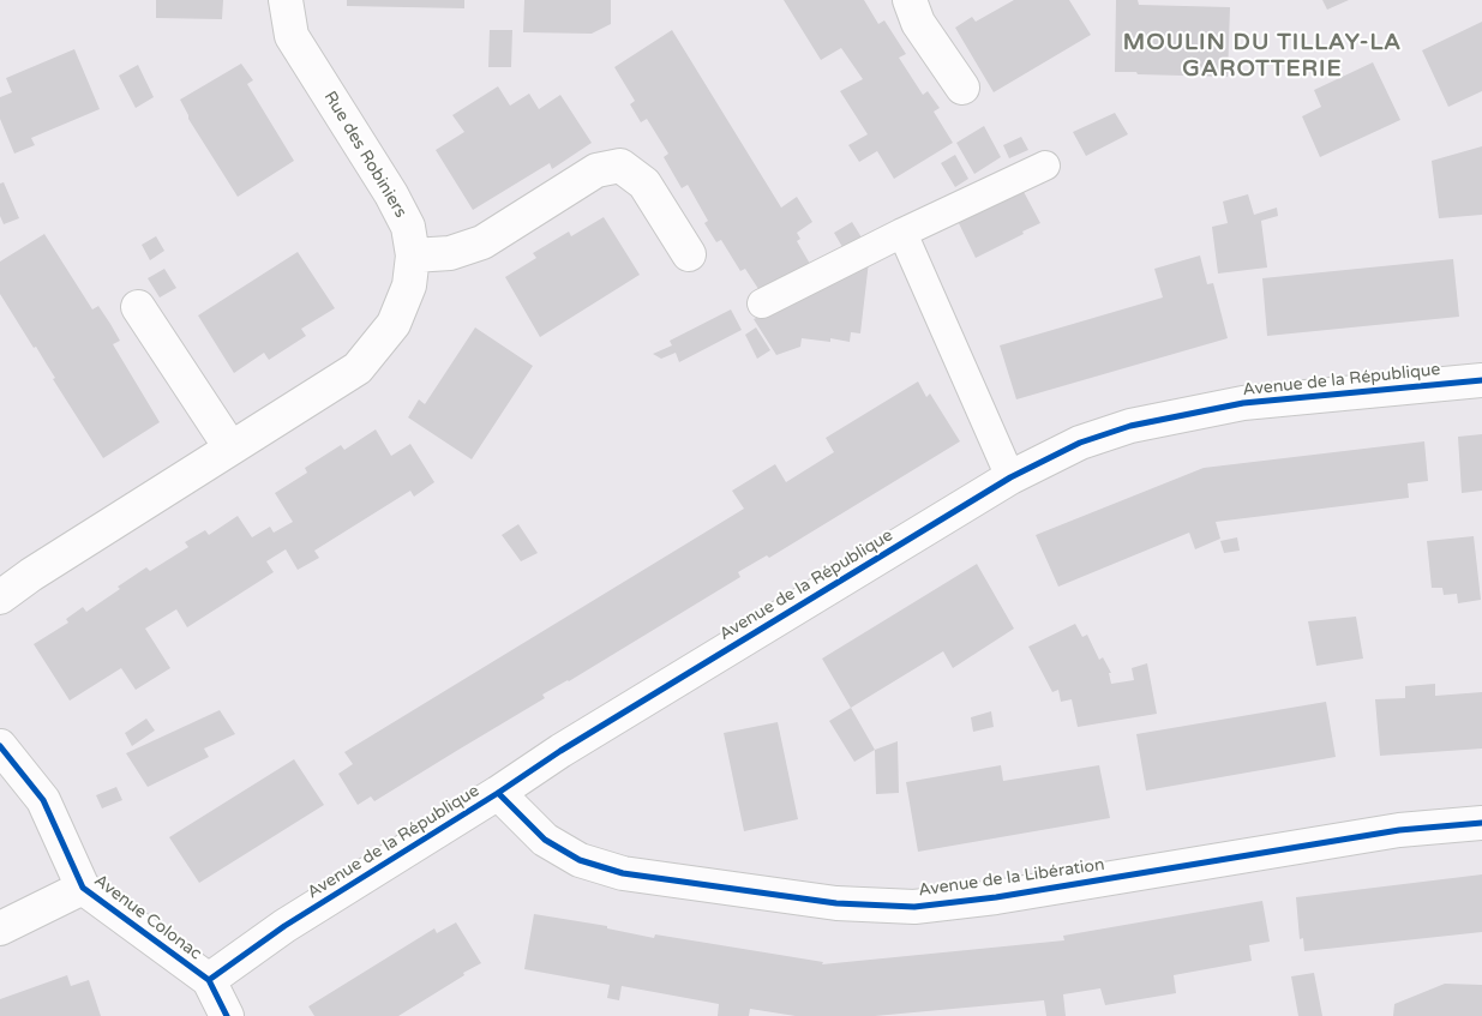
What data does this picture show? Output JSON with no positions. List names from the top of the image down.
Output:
{
  "streets": {
    "street": [
      "Rue des Robiniers",
      "Avenue de la République",
      "Avenue de la Libération",
      "Avenue Colonac"
    ]
  },
  "crossings": [
    ["Avenue de la République", "Avenue de la Libération"],
    ["Avenue de la République", "Avenue Colonac"]
  ],
  "districts": ["MOULIN DU TILLAY-LA GAROTTERIE"]
}
